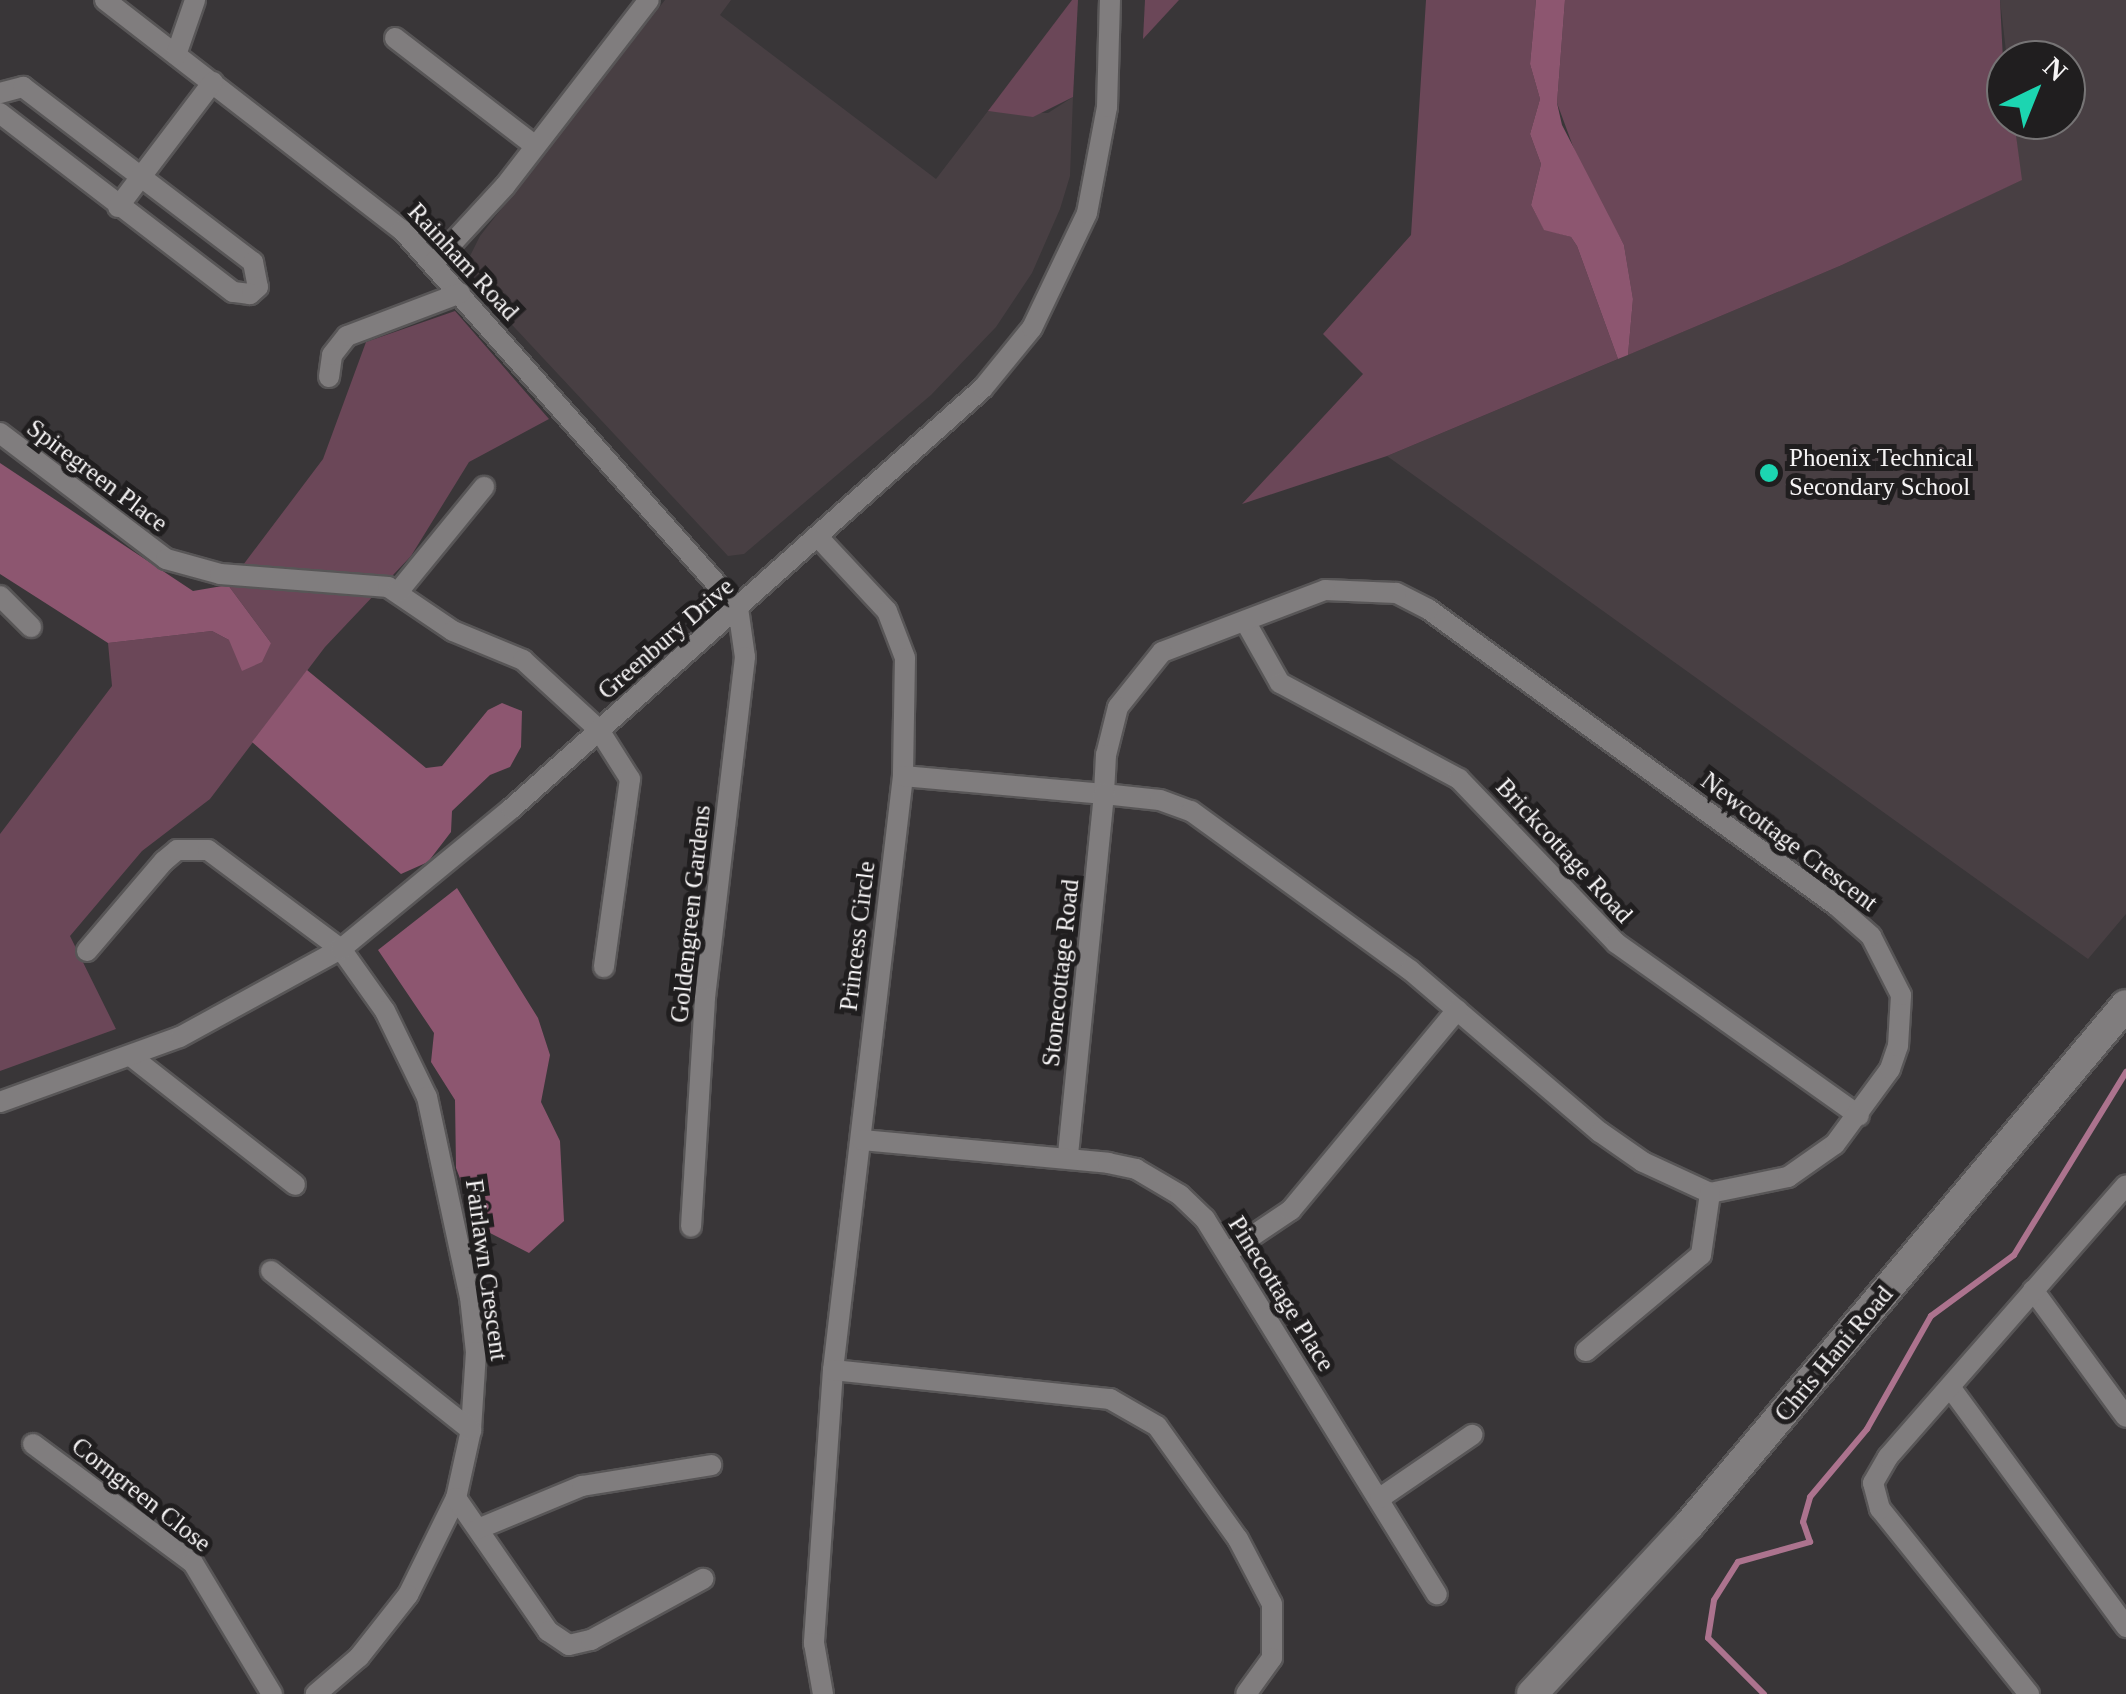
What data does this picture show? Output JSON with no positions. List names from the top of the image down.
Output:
{
  "streets": {
    "main road": ["Chris Hani Road"],
    "street": [
      "Rainham Road",
      "Spiregreen Place",
      "Greenbury Drive",
      "Newcottage Crescent",
      "Brickcottage Road",
      "Goldengreen Gardens",
      "Princess Circle",
      "Stonecottage Road",
      "Fairlawn Crescent",
      "Pinecottage Place",
      "Corngreen Close"
    ]
  },
  "crossings": [
    ["Rainham Road", "Greenbury Drive"],
    ["Rainham Road", "Goldengreen Gardens"],
    ["Spiregreen Place", "Greenbury Drive"],
    ["Greenbury Drive", "Goldengreen Gardens"],
    ["Greenbury Drive", "Princess Circle"],
    ["Greenbury Drive", "Fairlawn Crescent"],
    ["Newcottage Crescent", "Brickcottage Road"],
    ["Newcottage Crescent", "Stonecottage Road"],
    ["Princess Circle", "Pinecottage Place"],
    ["Stonecottage Road", "Pinecottage Place"]
  ],
  "places": ["Phoenix Technical Secondary School"],
  "north": "top right"
}
